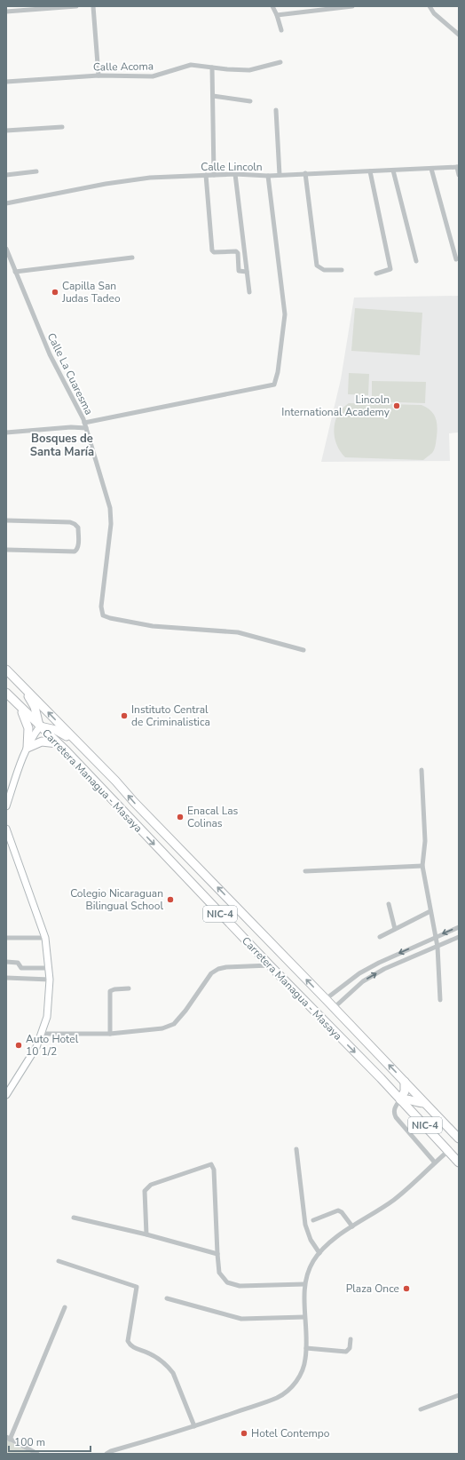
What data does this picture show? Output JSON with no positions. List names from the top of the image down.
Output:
{
  "streets": {
    "highway": ["Carretera Managua - Masaya", "NIC-4"],
    "street": ["Calle Acoma", "Calle Lincoln", "Calle La Cuaresma"]
  },
  "districts": ["Bosques de Santa María"],
  "places": [
    "Capilla San Judas Tadeo",
    "Lincoln International Academy",
    "Instituto Central de Criminalistica",
    "Enacal Las Colinas",
    "Colegio Nicaraguan Bilingual School",
    "Auto Hotel 10 1/2",
    "Plaza Once",
    "Hotel Contempo"
  ],
  "scale_bar": "100 m"
}
